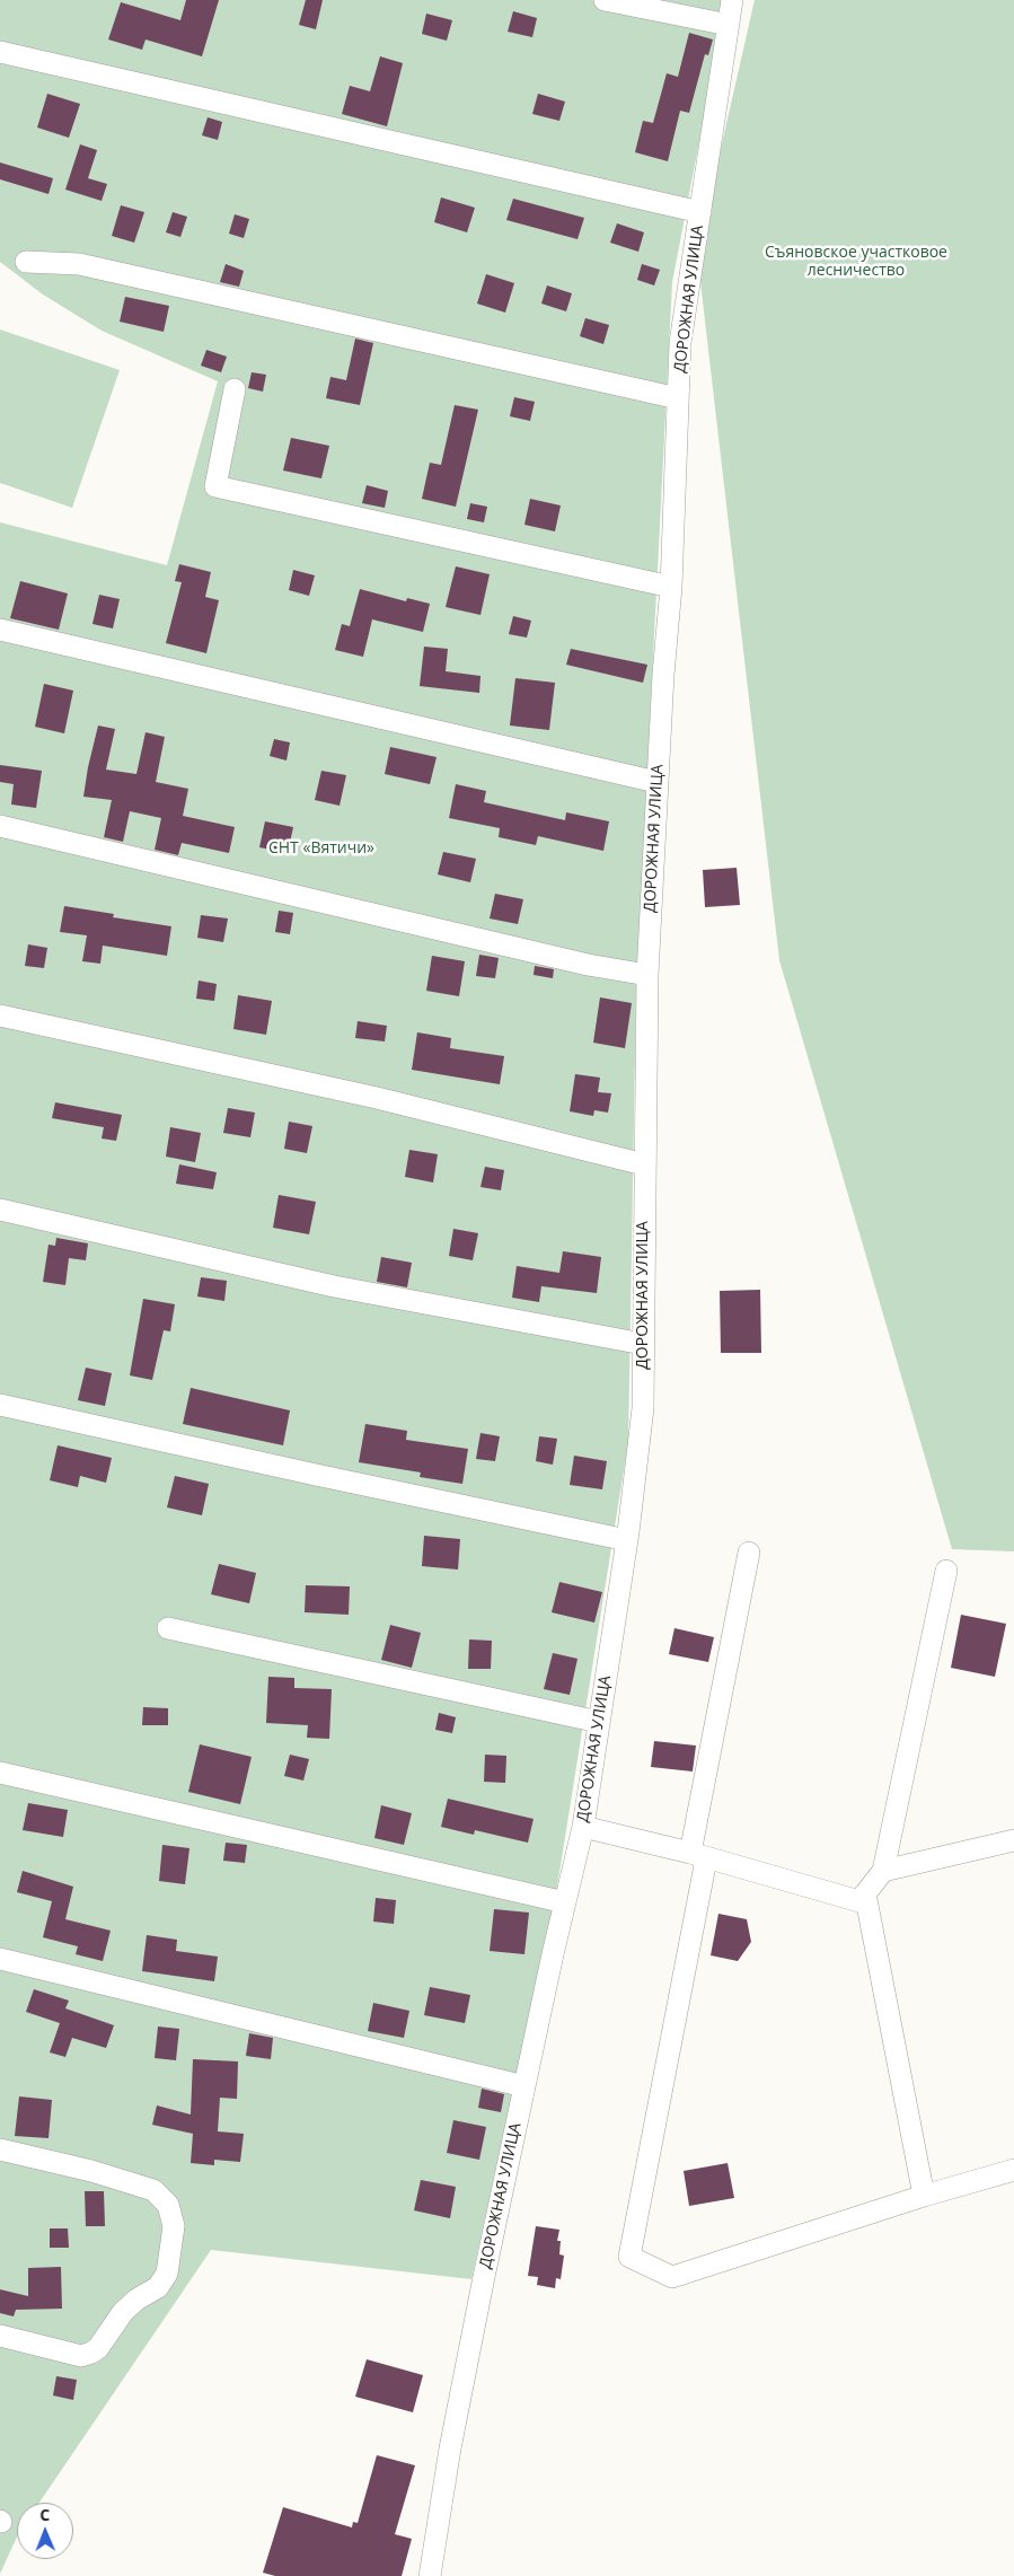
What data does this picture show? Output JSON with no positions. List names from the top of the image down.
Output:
{
  "streets": {
    "street": ["ДОРОЖНАЯ УЛИЦА"]
  },
  "parks": ["Съяновское участковое лесничество", "СНТ «Вятичи»"],
  "north": "top"
}
